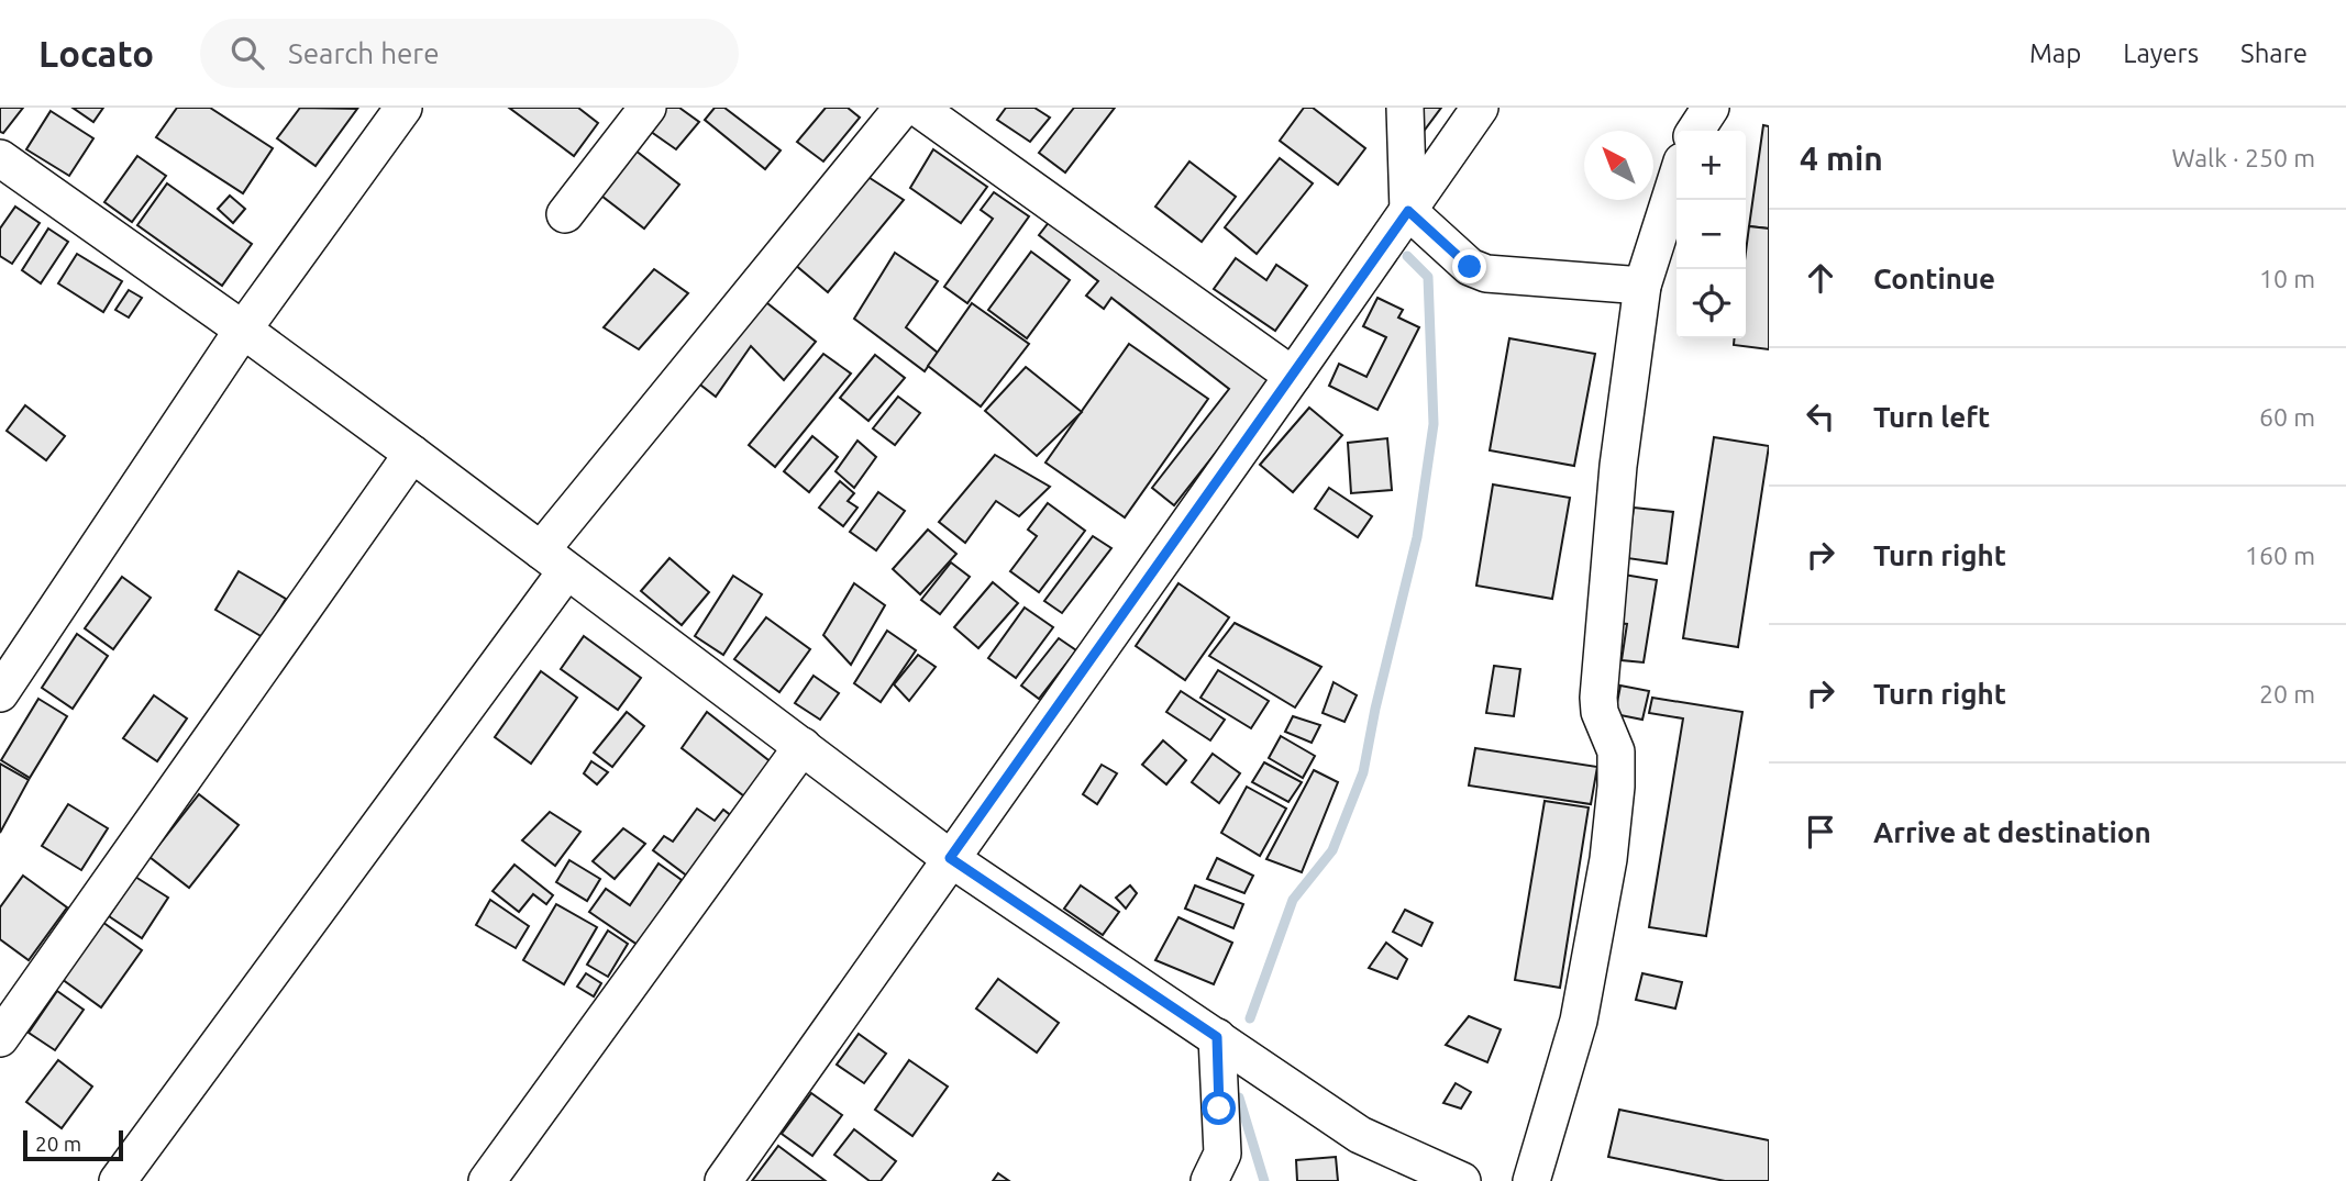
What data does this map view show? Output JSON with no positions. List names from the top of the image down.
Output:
{
  "scale_bar": "20 m",
  "north": "top left",
  "page": {
    "header": "Locato",
    "search": "Search here",
    "nav": ["Map", "Layers", "Share"],
    "heading": ["4 min", "Walk · 250 m"],
    "map_buttons": ["+", "−"],
    "list": [
      ["Continue", "10 m"],
      ["Turn left", "60 m"],
      ["Turn right", "160 m"],
      ["Turn right", "20 m"],
      "Arrive at destination"
    ],
    "scale": "20 m"
  }
}
